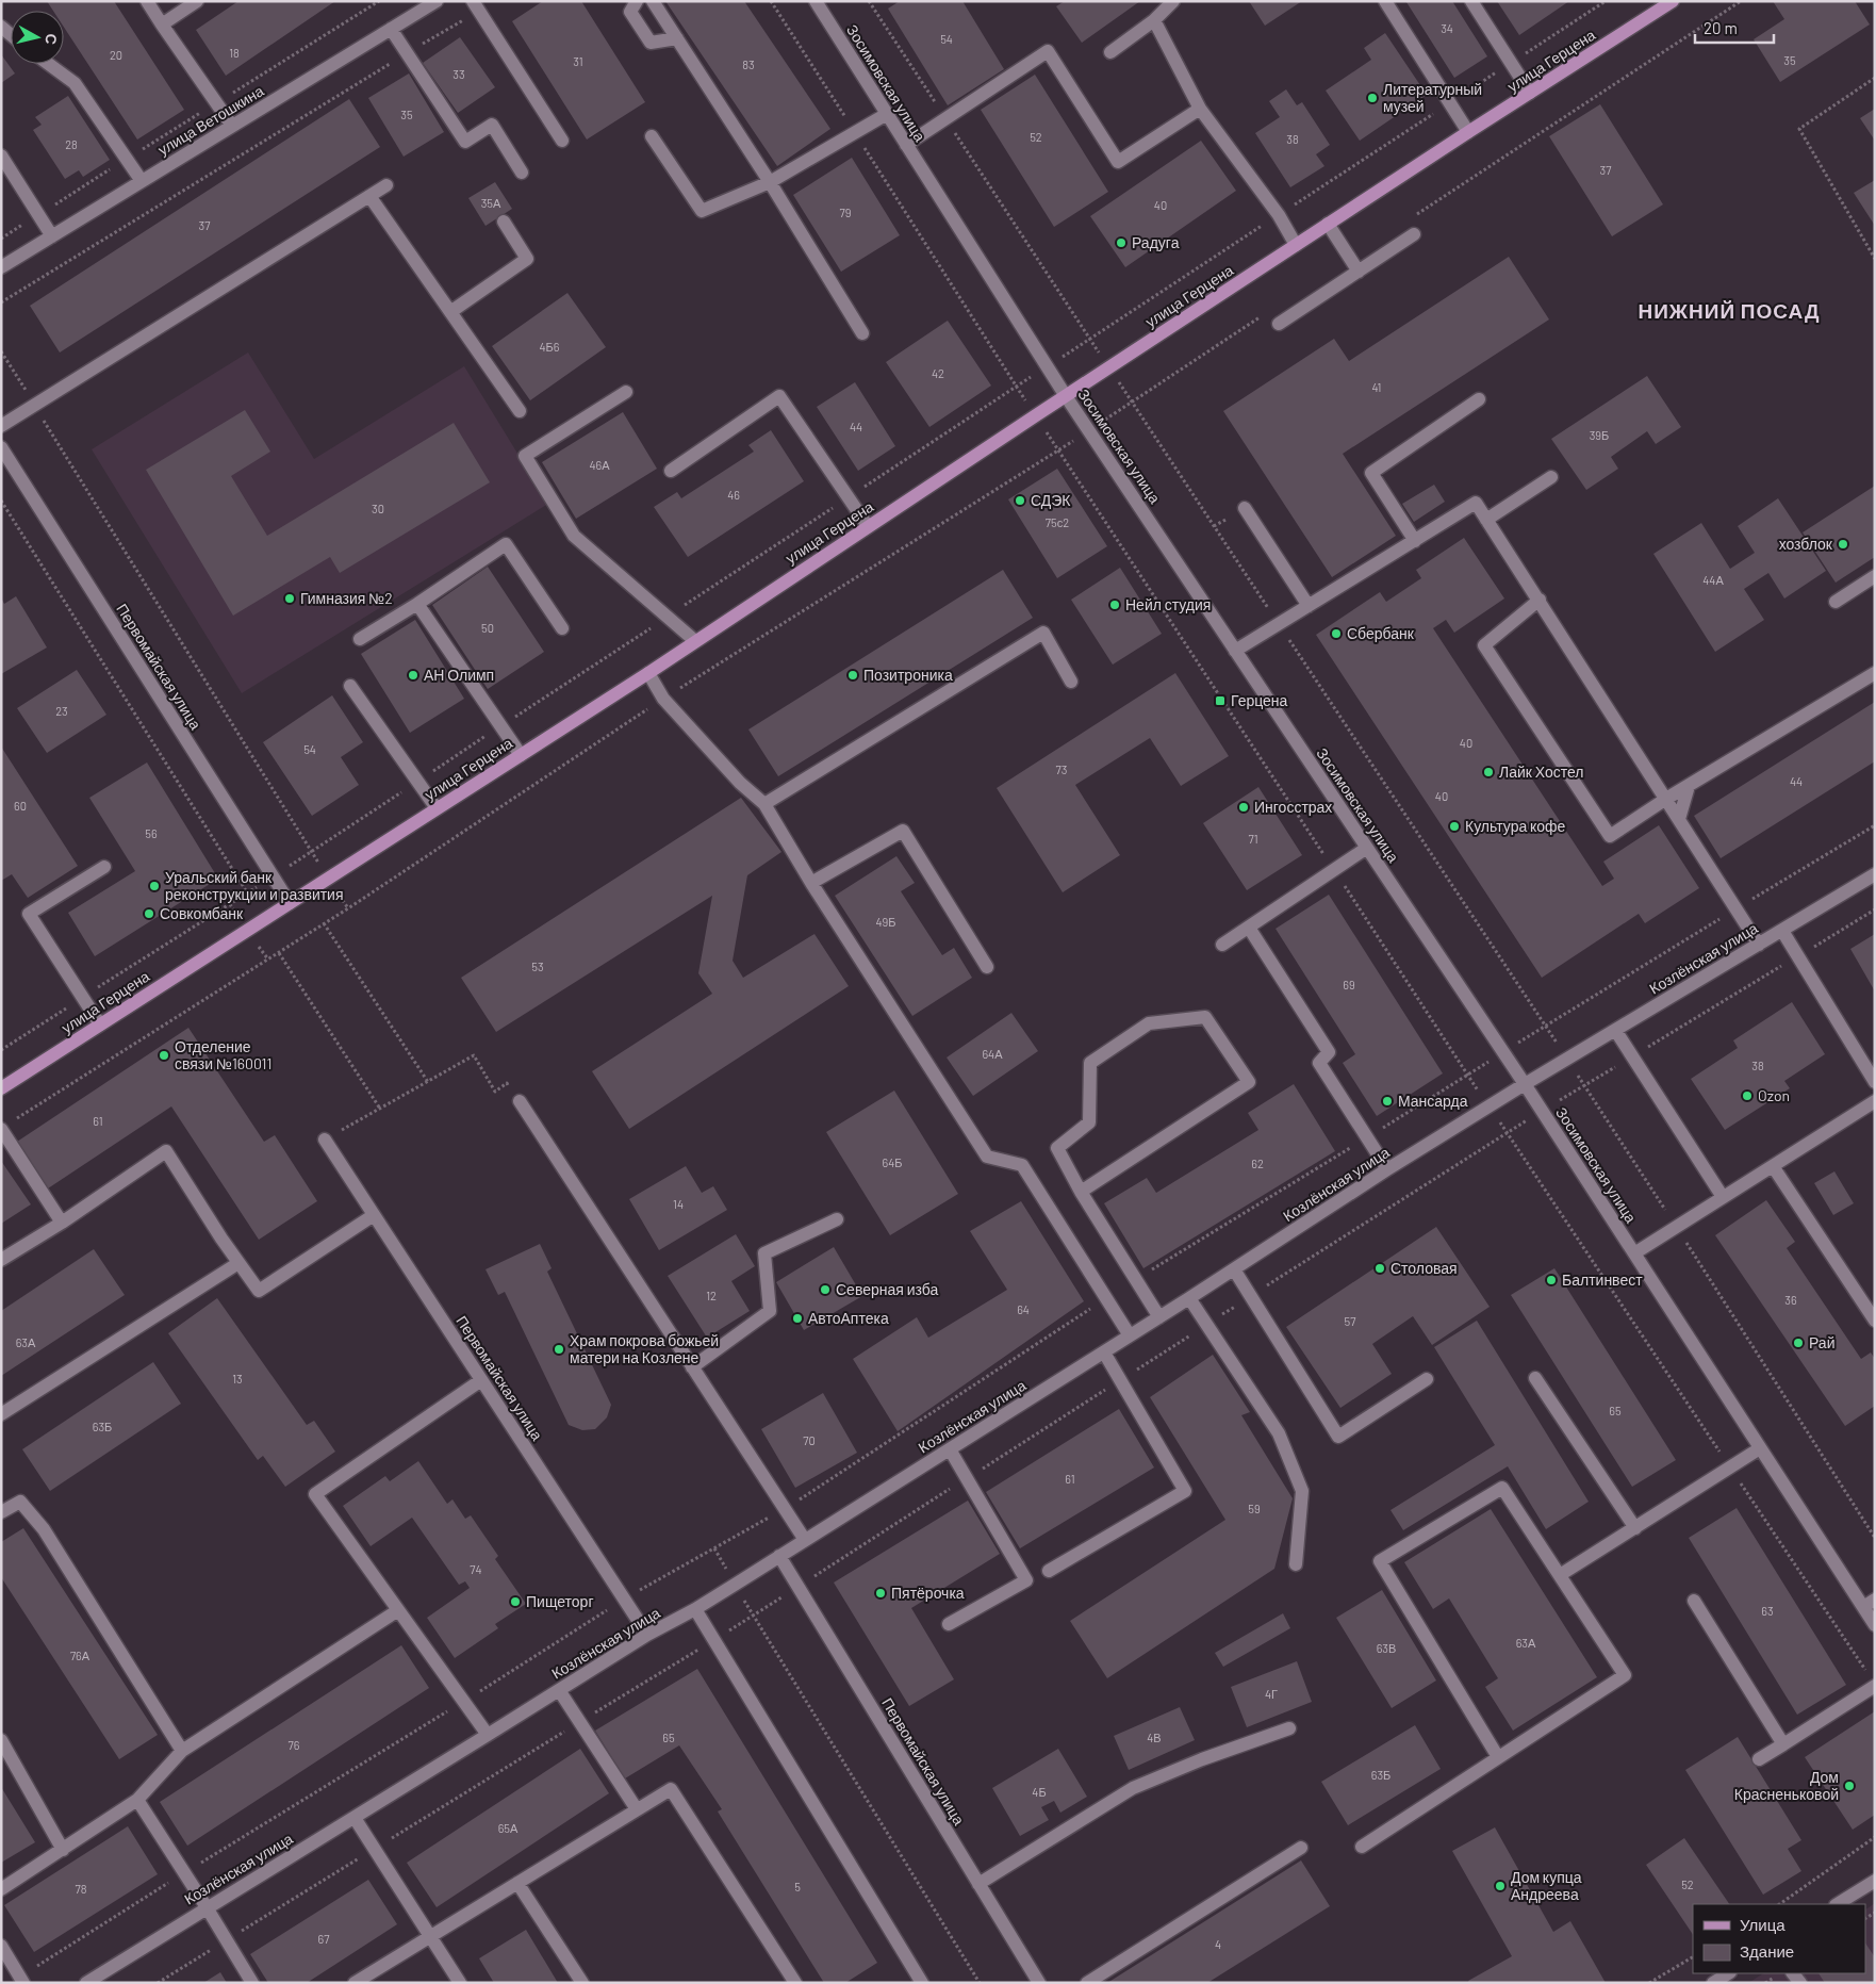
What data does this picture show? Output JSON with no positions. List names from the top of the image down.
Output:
{
  "streets": {
    "main road": ["улица Герцена"],
    "street": [
      "Зосимовская улица",
      "улица Ветошкина",
      "Первомайская улица",
      "Козлёнская улица"
    ]
  },
  "crossings": [
    ["улица Герцена", "Зосимовская улица"],
    ["улица Герцена", "Первомайская улица"],
    ["Зосимовская улица", "Козлёнская улица"],
    ["Первомайская улица", "Козлёнская улица"]
  ],
  "districts": ["НИЖНИЙ ПОСАД"],
  "places": {
    "other": [
      "Литературный музей",
      "Радуга",
      "СДЭК",
      "хозблок",
      "Гимназия №2",
      "Нейл студия",
      "Сбербанк",
      "АН Олимп",
      "Позитроника",
      "Лайк Хостел",
      "Ингосстрах",
      "Культура кофе",
      "Уральский банк реконструкции и развития",
      "Совкомбанк",
      "Отделение связи №160011",
      "Ozon",
      "Мансарда",
      "Столовая",
      "Балтинвест",
      "Северная изба",
      "АвтоАптека",
      "Рай",
      "Храм покрова божьей матери на Козлене",
      "Пятёрочка",
      "Пищеторг",
      "Дом Красненьковой",
      "Дом купца Андреева"
    ],
    "transit": ["Герцена"]
  },
  "house_numbers": [
    "34",
    "54",
    "18",
    "20",
    "35",
    "31",
    "83",
    "33",
    "35",
    "52",
    "38",
    "28",
    "37",
    "35А",
    "40",
    "79",
    "37",
    "4Б6",
    "42",
    "41",
    "44",
    "39Б",
    "46А",
    "46",
    "30",
    "75с2",
    "44А",
    "50",
    "23",
    "40",
    "54",
    "73",
    "44",
    "40",
    "60",
    "56",
    "71",
    "49Б",
    "53",
    "69",
    "64А",
    "38",
    "61",
    "64Б",
    "62",
    "14",
    "12",
    "36",
    "64",
    "57",
    "63А",
    "13",
    "65",
    "63Б",
    "70",
    "61",
    "59",
    "74",
    "63",
    "63А",
    "63В",
    "76А",
    "4Г",
    "65",
    "4В",
    "76",
    "63Б",
    "4Б",
    "65А",
    "52",
    "5",
    "78",
    "67",
    "4"
  ],
  "legend": ["Улица", "Здание"],
  "scale_bar": "20 m",
  "north": "right"
}
